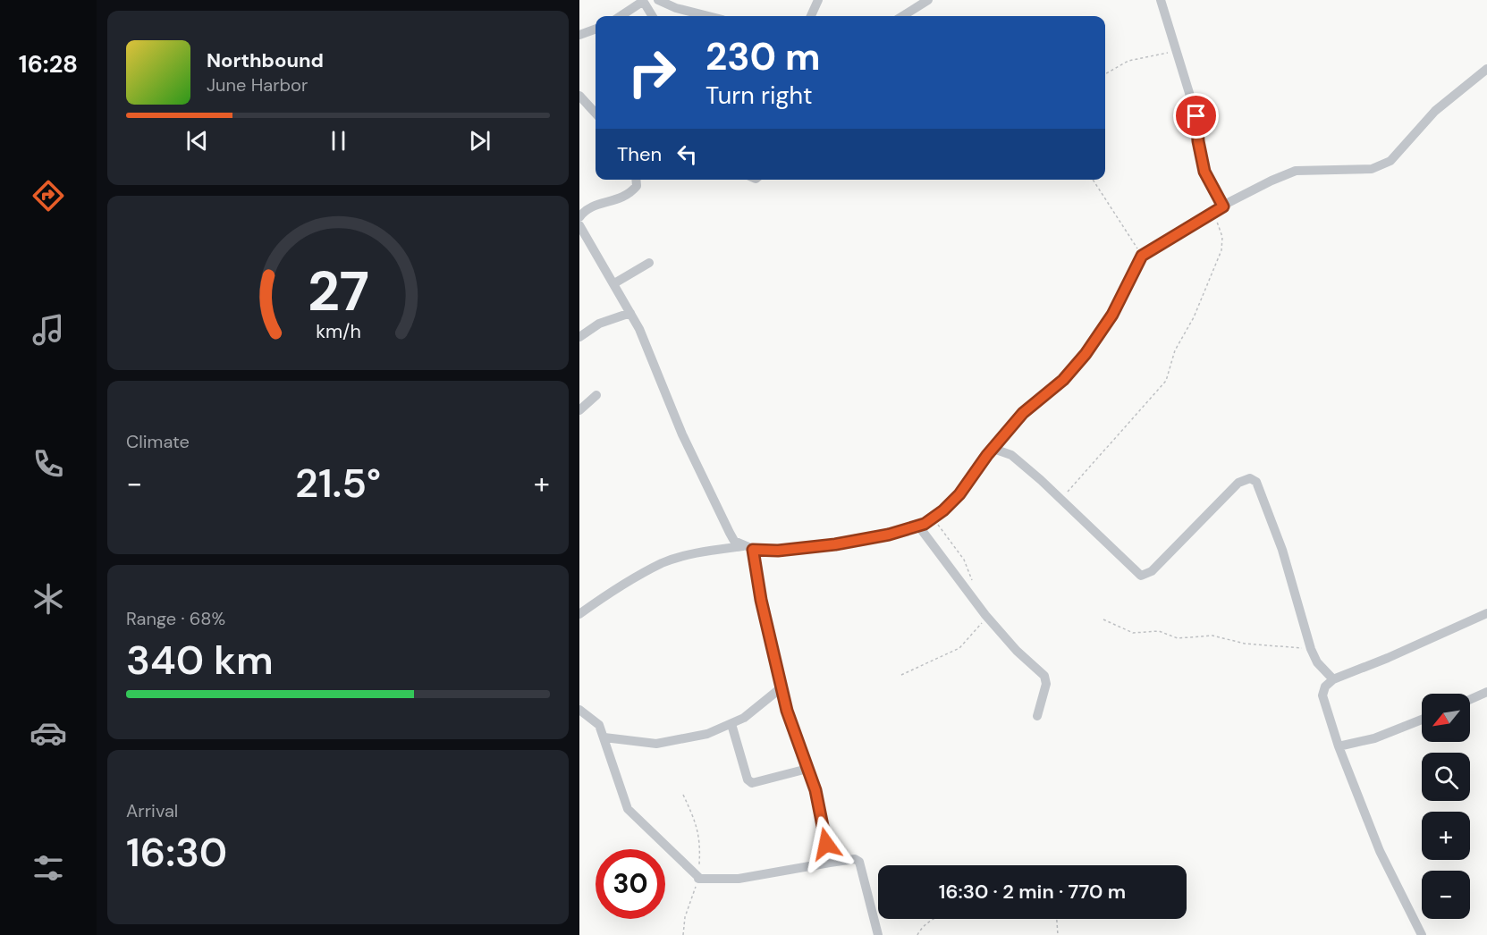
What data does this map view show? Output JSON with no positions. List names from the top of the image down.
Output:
{
  "north": "bottom left",
  "page": {
    "tabs": "16:28",
    "turn": ["230 m", "Turn right"],
    "song": ["Northbound", "June Harbor"],
    "then": "Then",
    "tile": [
      "Climate",
      ["Range · 68%", "340 km"],
      ["Arrival", "16:30"]
    ],
    "heat": ["−", "21.5°", "+"],
    "map_buttons": ["+", "−"],
    "limit": "30",
    "trip": "16:30 · 2 min · 770 m",
    "gauge": ["27", "km/h"]
  }
}
